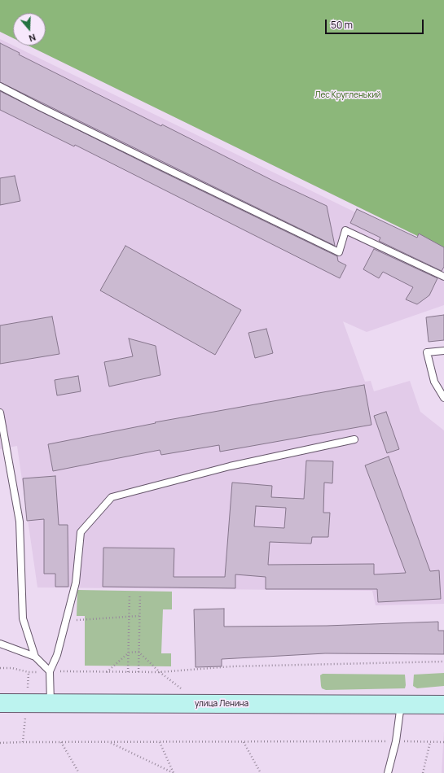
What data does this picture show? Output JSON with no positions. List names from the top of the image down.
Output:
{
  "streets": {
    "main road": ["улица Ленина"]
  },
  "parks": ["Лес Кругленький"],
  "scale_bar": "50 m",
  "north": "bottom"
}
